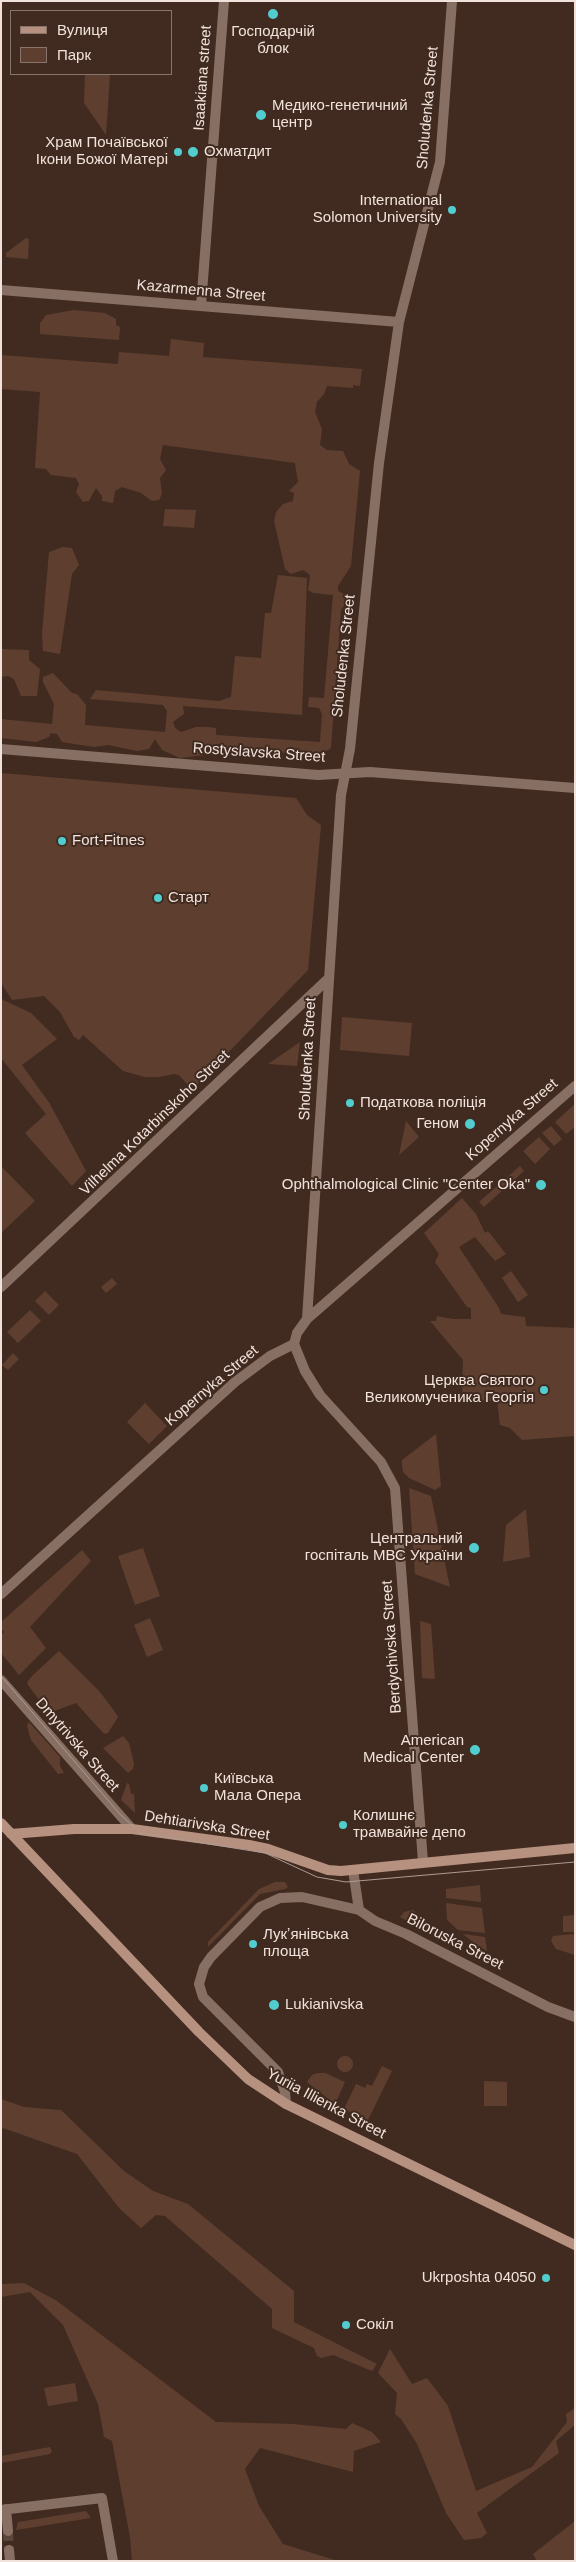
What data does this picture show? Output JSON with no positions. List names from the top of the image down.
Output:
{
  "streets": {
    "main road": ["Dehtiarivska Street", "Yuriia Illienka Street"],
    "street": [
      "Isaakiana street",
      "Sholudenka Street",
      "Kazarmenna Street",
      "Rostyslavska Street",
      "Kopernyka Street",
      "Vilhelma Kotarbinskoho Street",
      "Berdychivska Street",
      "Dmytrivska Street",
      "Biloruska Street"
    ]
  },
  "crossings": [
    ["Isaakiana street", "Kazarmenna Street"],
    ["Sholudenka Street", "Kazarmenna Street"],
    ["Sholudenka Street", "Rostyslavska Street"],
    ["Sholudenka Street", "Kopernyka Street"],
    ["Sholudenka Street", "Vilhelma Kotarbinskoho Street"],
    ["Kopernyka Street", "Berdychivska Street"],
    ["Berdychivska Street", "Dehtiarivska Street"],
    ["Dmytrivska Street", "Dehtiarivska Street"],
    ["Dehtiarivska Street", "Yuriia Illienka Street"]
  ],
  "places": [
    "Господарчій блок",
    "Медико-генетичний центр",
    "Храм Почаївської Ікони Божої Матері",
    "Охматдит",
    "International Solomon University",
    "Fort-Fitnes",
    "Старт",
    "Податкова поліція",
    "Геном",
    "Ophthalmological Clinic \"Center Oka\"",
    "Церква Святого Великомученика Георгія",
    "Центральний госпіталь МВС України",
    "American Medical Center",
    "Київська Мала Опера",
    "Колишнє трамвайне депо",
    "Лукʼянівська площа",
    "Lukianivska",
    "Ukrposhta 04050",
    "Сокіл"
  ],
  "legend": ["Вулиця", "Парк"]
}
